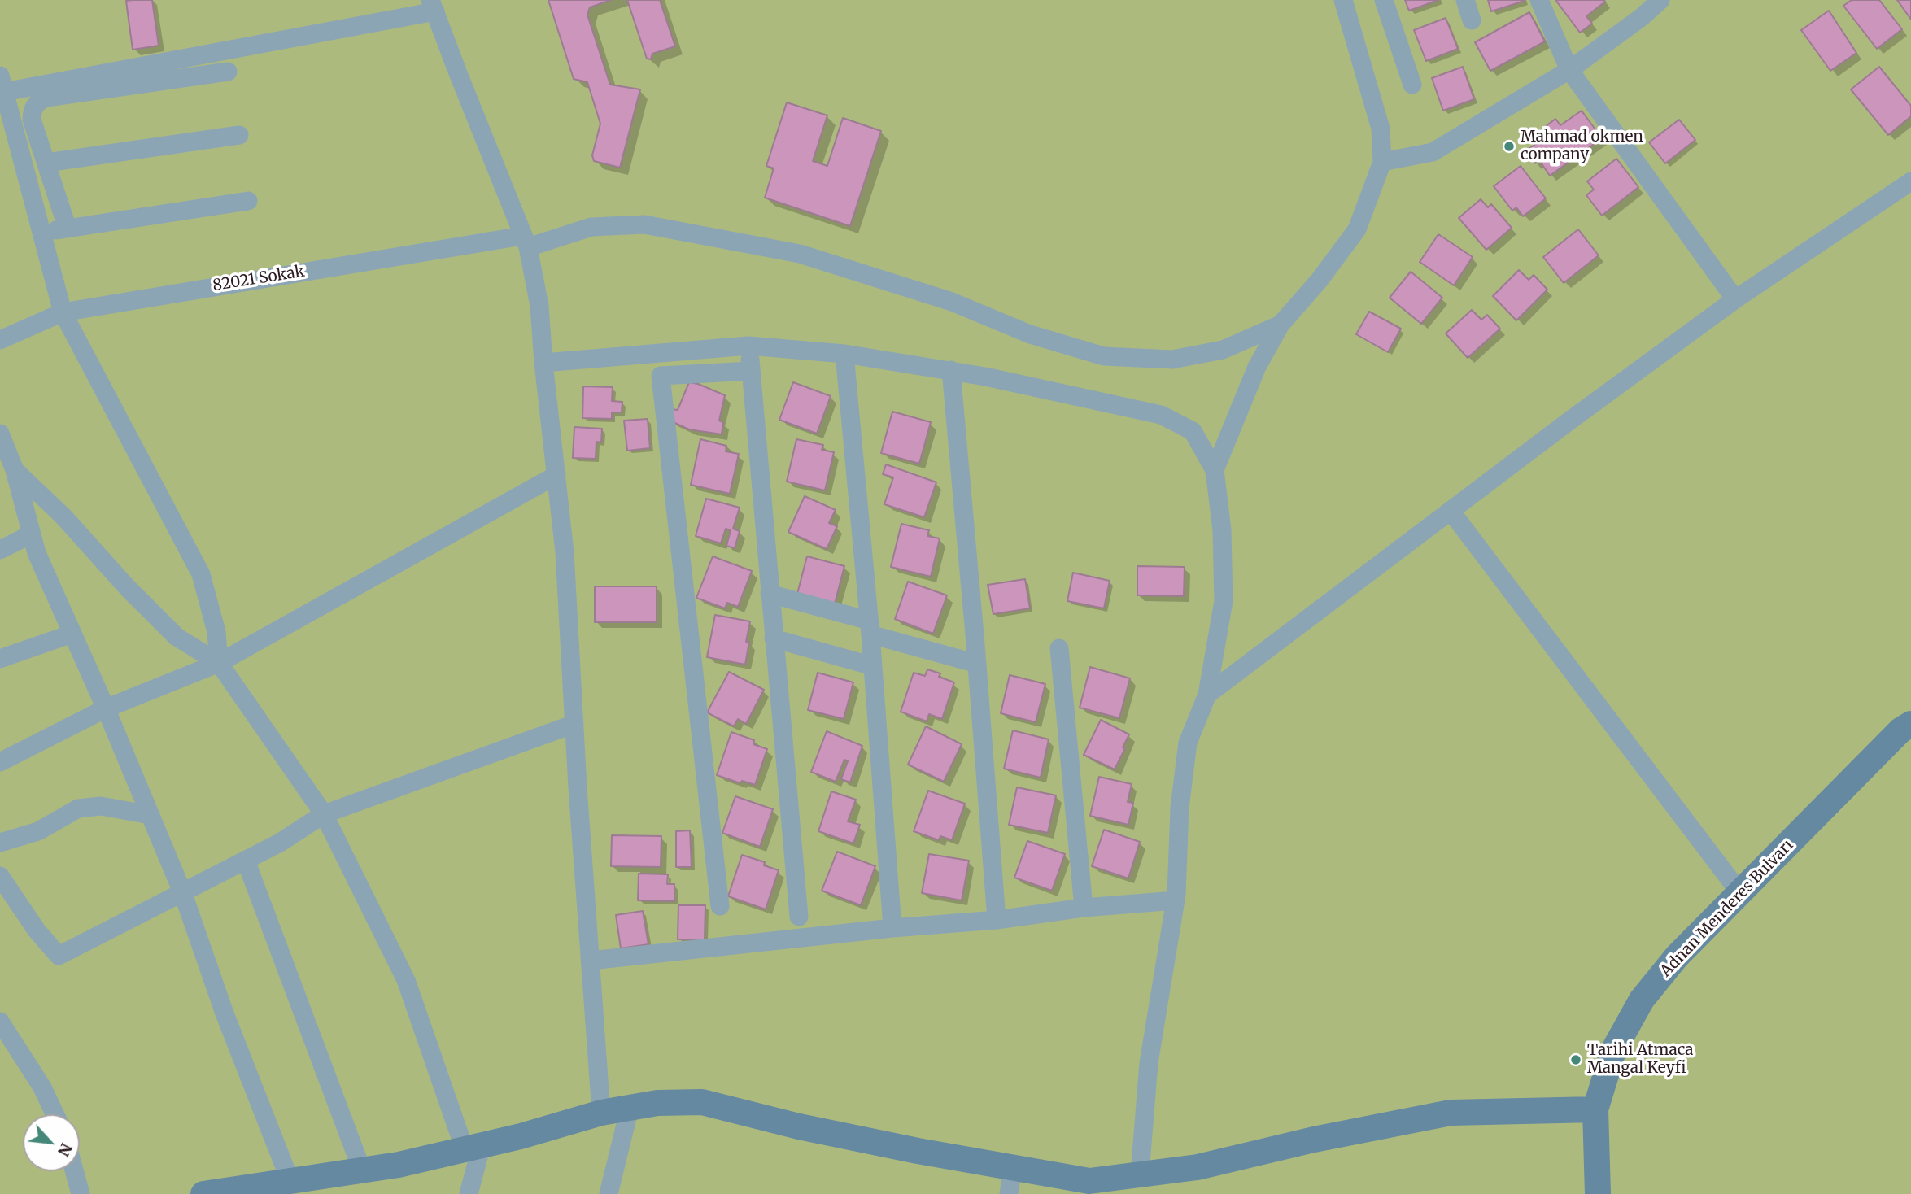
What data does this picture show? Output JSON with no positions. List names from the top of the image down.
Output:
{
  "streets": {
    "main road": ["Adnan Menderes Bulvarı"],
    "street": ["82021 Sokak"]
  },
  "places": ["Mahmad okmen company", "Tarihi Atmaca Mangal Keyfi"],
  "north": "bottom right"
}
